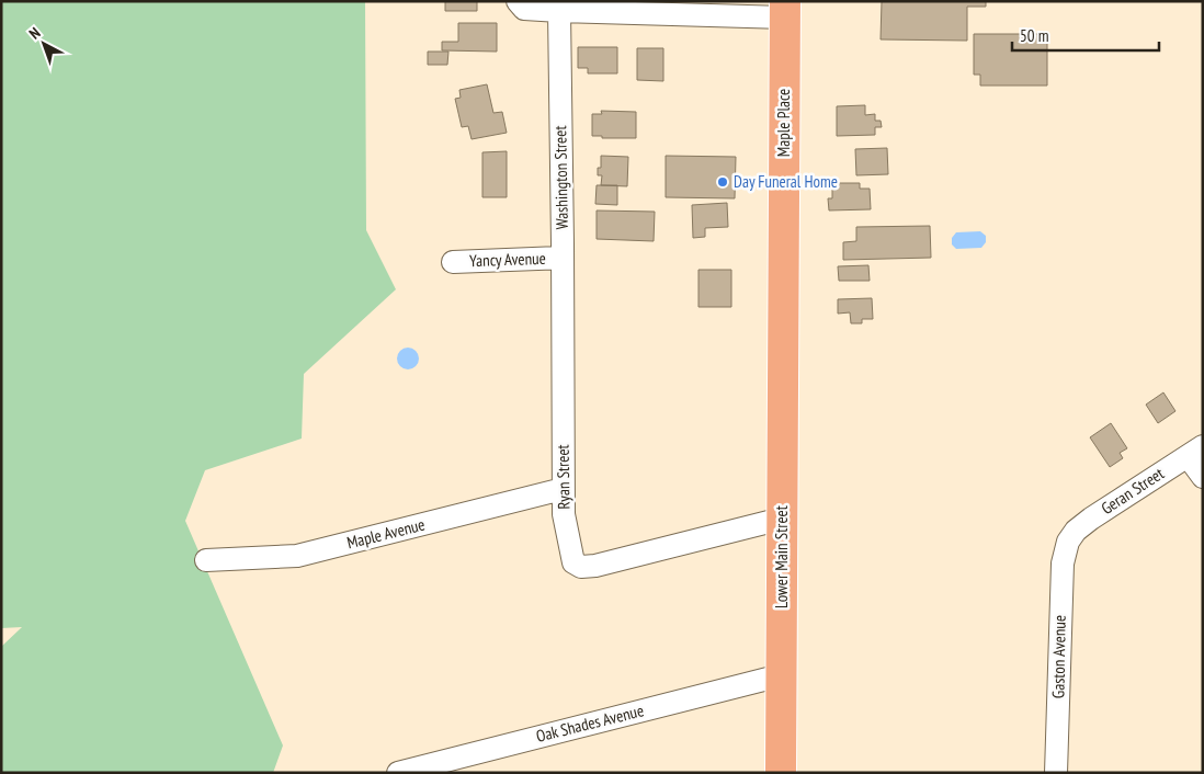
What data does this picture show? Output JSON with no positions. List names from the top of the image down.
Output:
{
  "streets": {
    "main road": ["Maple Place", "Lower Main Street"],
    "street": [
      "Washington Street",
      "Yancy Avenue",
      "Ryan Street",
      "Geran Street",
      "Maple Avenue",
      "Gaston Avenue",
      "Oak Shades Avenue"
    ]
  },
  "crossings": [
    ["Maple Place", "Lower Main Street"],
    ["Washington Street", "Yancy Avenue"],
    ["Washington Street", "Ryan Street"],
    ["Ryan Street", "Maple Avenue"],
    ["Ryan Street", "Lower Main Street"],
    ["Geran Street", "Gaston Avenue"],
    ["Lower Main Street", "Oak Shades Avenue"]
  ],
  "places": ["Day Funeral Home"],
  "scale_bar": "50 m",
  "north": "top left"
}
